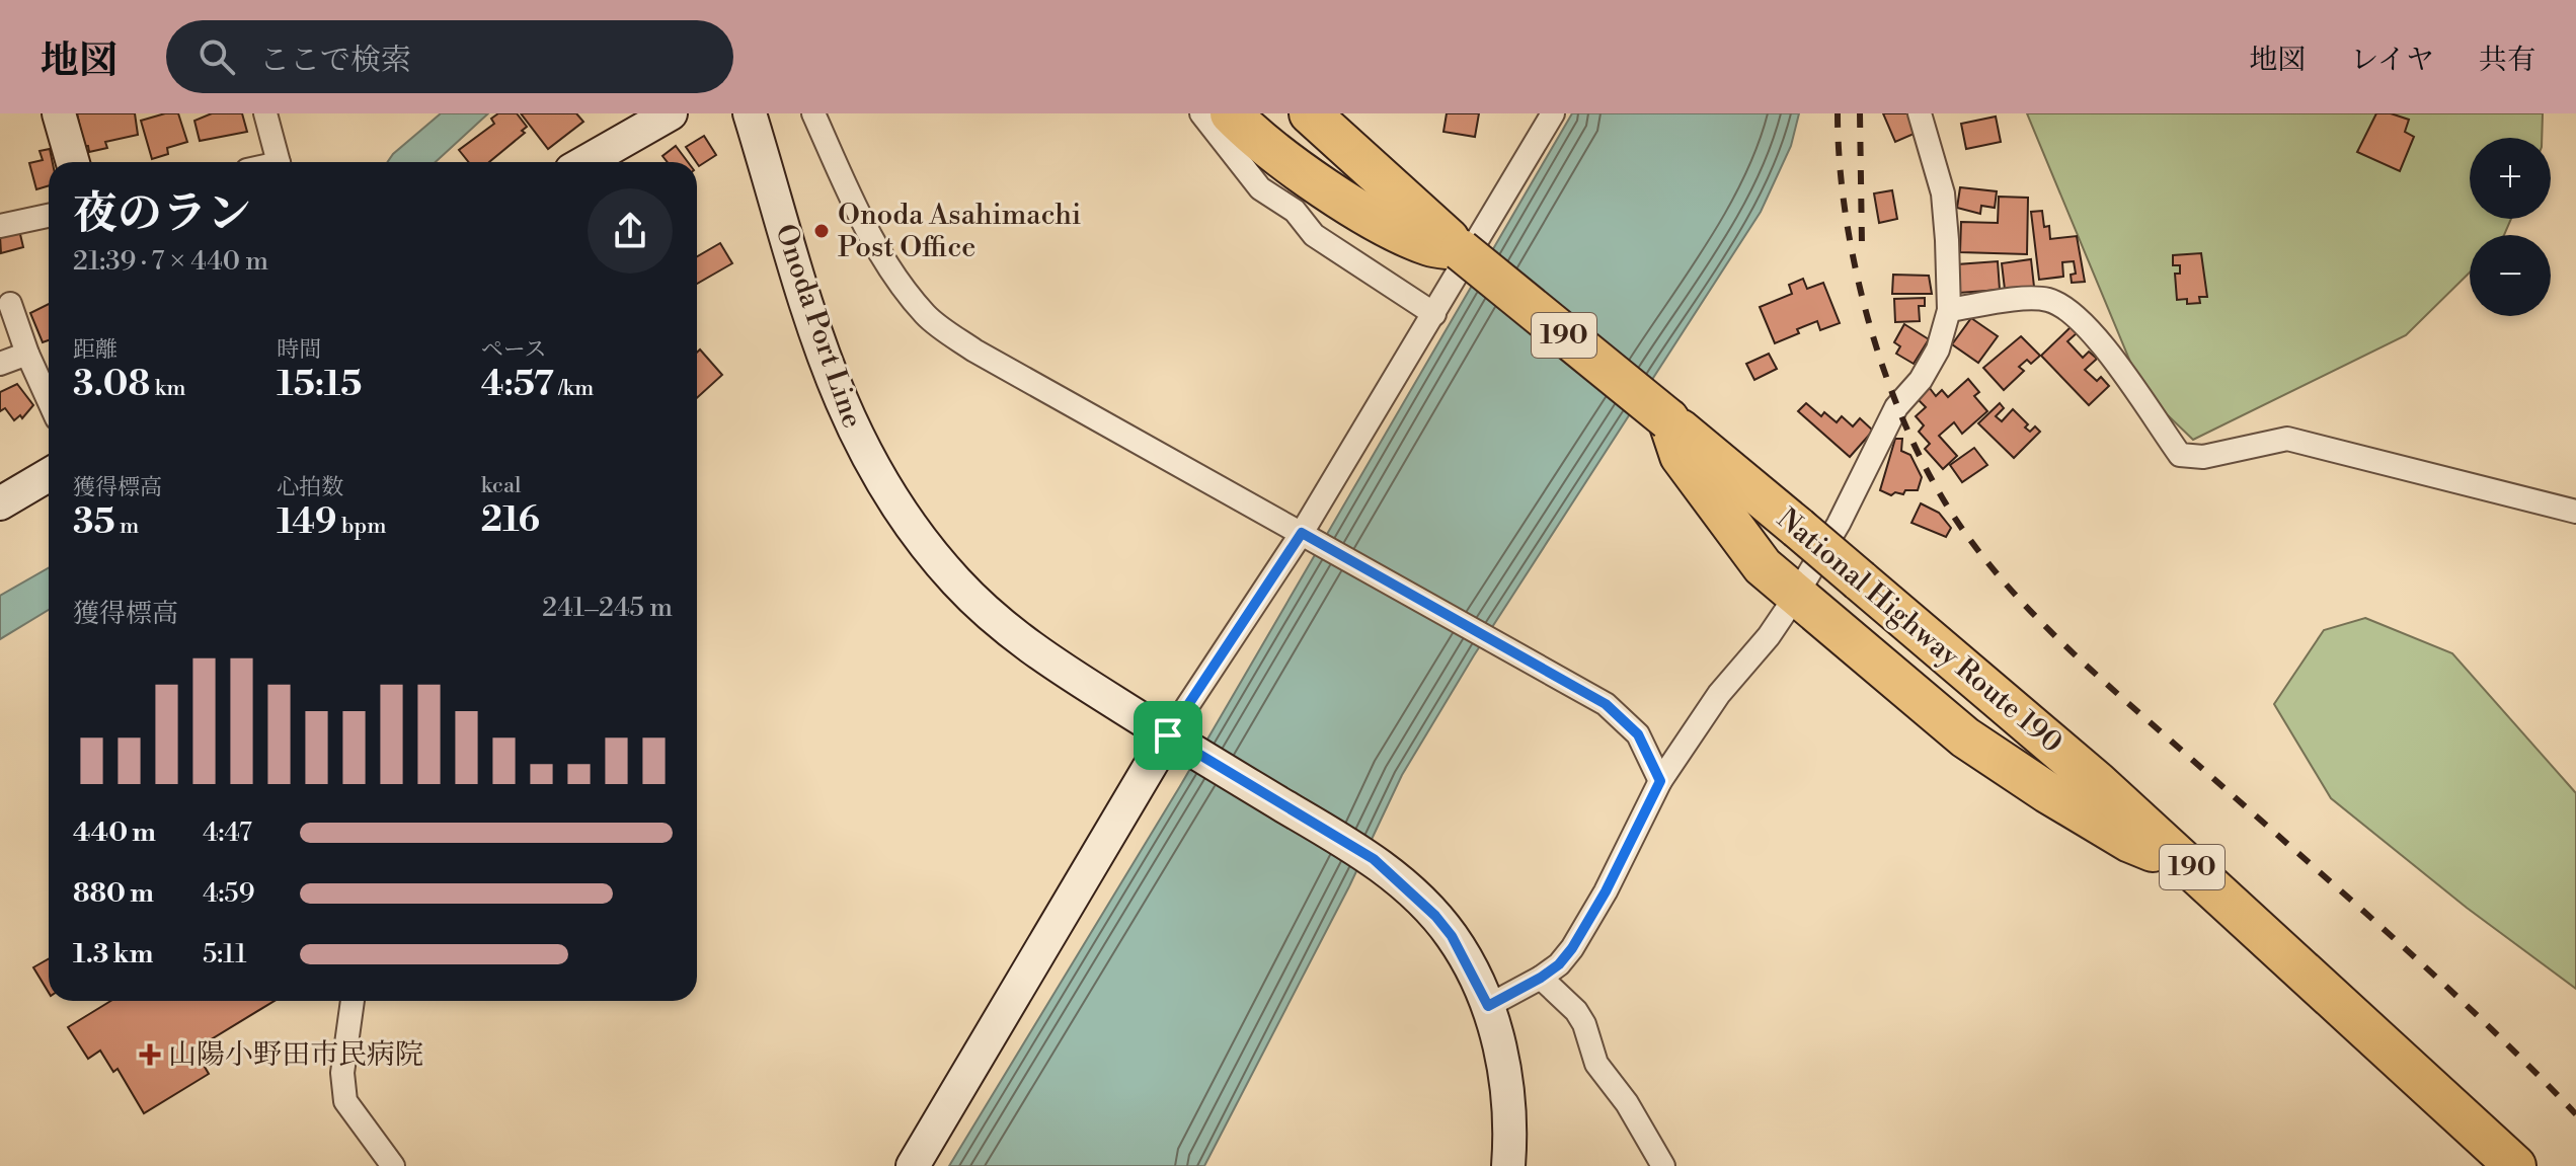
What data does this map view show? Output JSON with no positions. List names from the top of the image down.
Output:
{
  "streets": {
    "highway": ["190", "National Highway Route 190"],
    "main road": ["Onoda Port Line"]
  },
  "places": {
    "other": ["Onoda Asahimachi Post Office"],
    "health": ["山陽小野田市民病院"]
  },
  "page": {
    "header": "地図",
    "search": "ここで検索",
    "nav": ["地図", "レイヤ", "共有"],
    "map_buttons": ["+", "−"],
    "heading": ["夜のラン", "21:39 · 7 × 440 m"],
    "stats": [
      ["距離", "3.08 km"],
      ["時間", "15:15"],
      ["ペース", "4:57 /km"],
      ["獲得標高", "35 m"],
      ["心拍数", "149 bpm"],
      ["kcal", "216"]
    ],
    "chart": ["獲得標高", "241–245 m"],
    "list": [
      {
        "name": "440 m",
        "note": "4:47"
      },
      {
        "name": "880 m",
        "note": "4:59"
      },
      {
        "name": "1.3 km",
        "note": "5:11"
      }
    ]
  }
}
